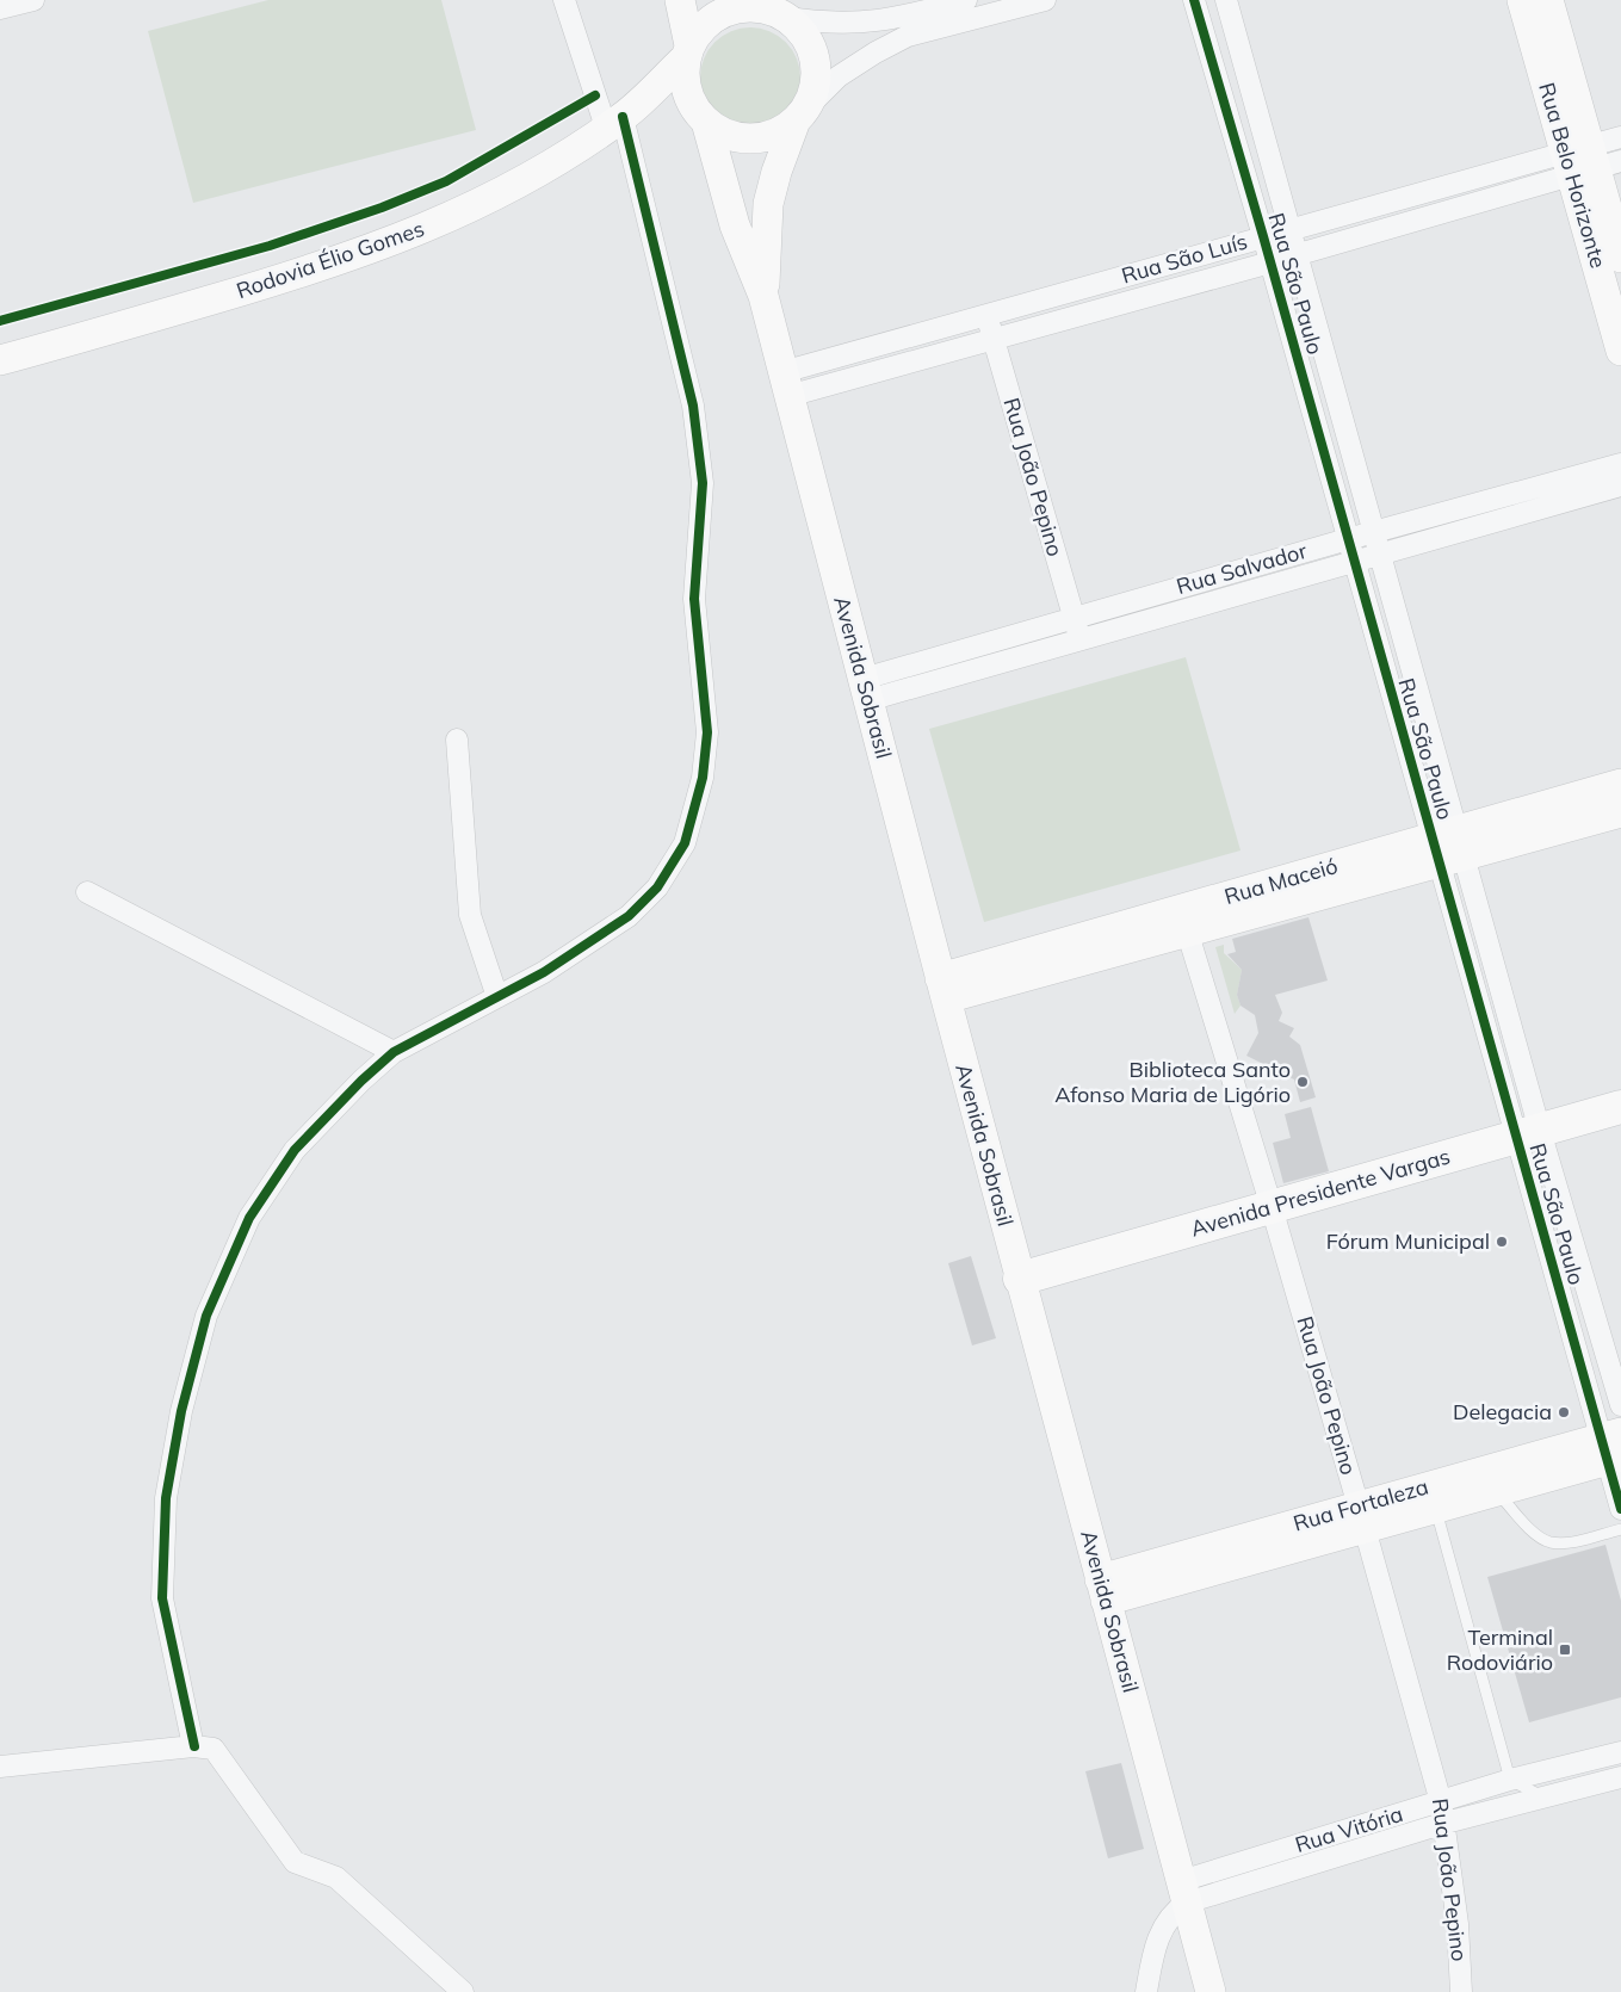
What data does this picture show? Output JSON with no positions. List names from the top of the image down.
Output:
{
  "streets": {
    "main road": [
      "Rua Belo Horizonte",
      "Rodovia Élio Gomes",
      "Avenida Sobrasil",
      "Rua Maceió",
      "Avenida Presidente Vargas",
      "Rua Fortaleza"
    ],
    "street": [
      "Rua São Luís",
      "Rua São Paulo",
      "Rua João Pepino",
      "Rua Salvador",
      "Rua Vitória"
    ]
  },
  "crossings": [
    ["Rua Belo Horizonte", "Rua São Luís"],
    ["Rua São Luís", "Rua São Paulo"],
    ["Rua São Luís", "Rua João Pepino"],
    ["Rua São Luís", "Avenida Sobrasil"],
    ["Rodovia Élio Gomes", "Avenida Sobrasil"],
    ["Rua São Paulo", "Rua Salvador"],
    ["Rua São Paulo", "Rua Maceió"],
    ["Rua São Paulo", "Avenida Presidente Vargas"],
    ["Rua São Paulo", "Rua Fortaleza"],
    ["Rua João Pepino", "Rua Salvador"],
    ["Rua João Pepino", "Rua Maceió"],
    ["Rua João Pepino", "Avenida Presidente Vargas"],
    ["Rua João Pepino", "Rua Fortaleza"],
    ["Rua João Pepino", "Rua Vitória"],
    ["Rua Salvador", "Avenida Sobrasil"],
    ["Avenida Sobrasil", "Rua Maceió"],
    ["Avenida Sobrasil", "Avenida Presidente Vargas"],
    ["Avenida Sobrasil", "Rua Fortaleza"],
    ["Avenida Sobrasil", "Rua Vitória"]
  ],
  "places": {
    "other": ["Biblioteca Santo Afonso Maria de Ligório", "Fórum Municipal", "Delegacia"],
    "transit": ["Terminal Rodoviário"]
  }
}
